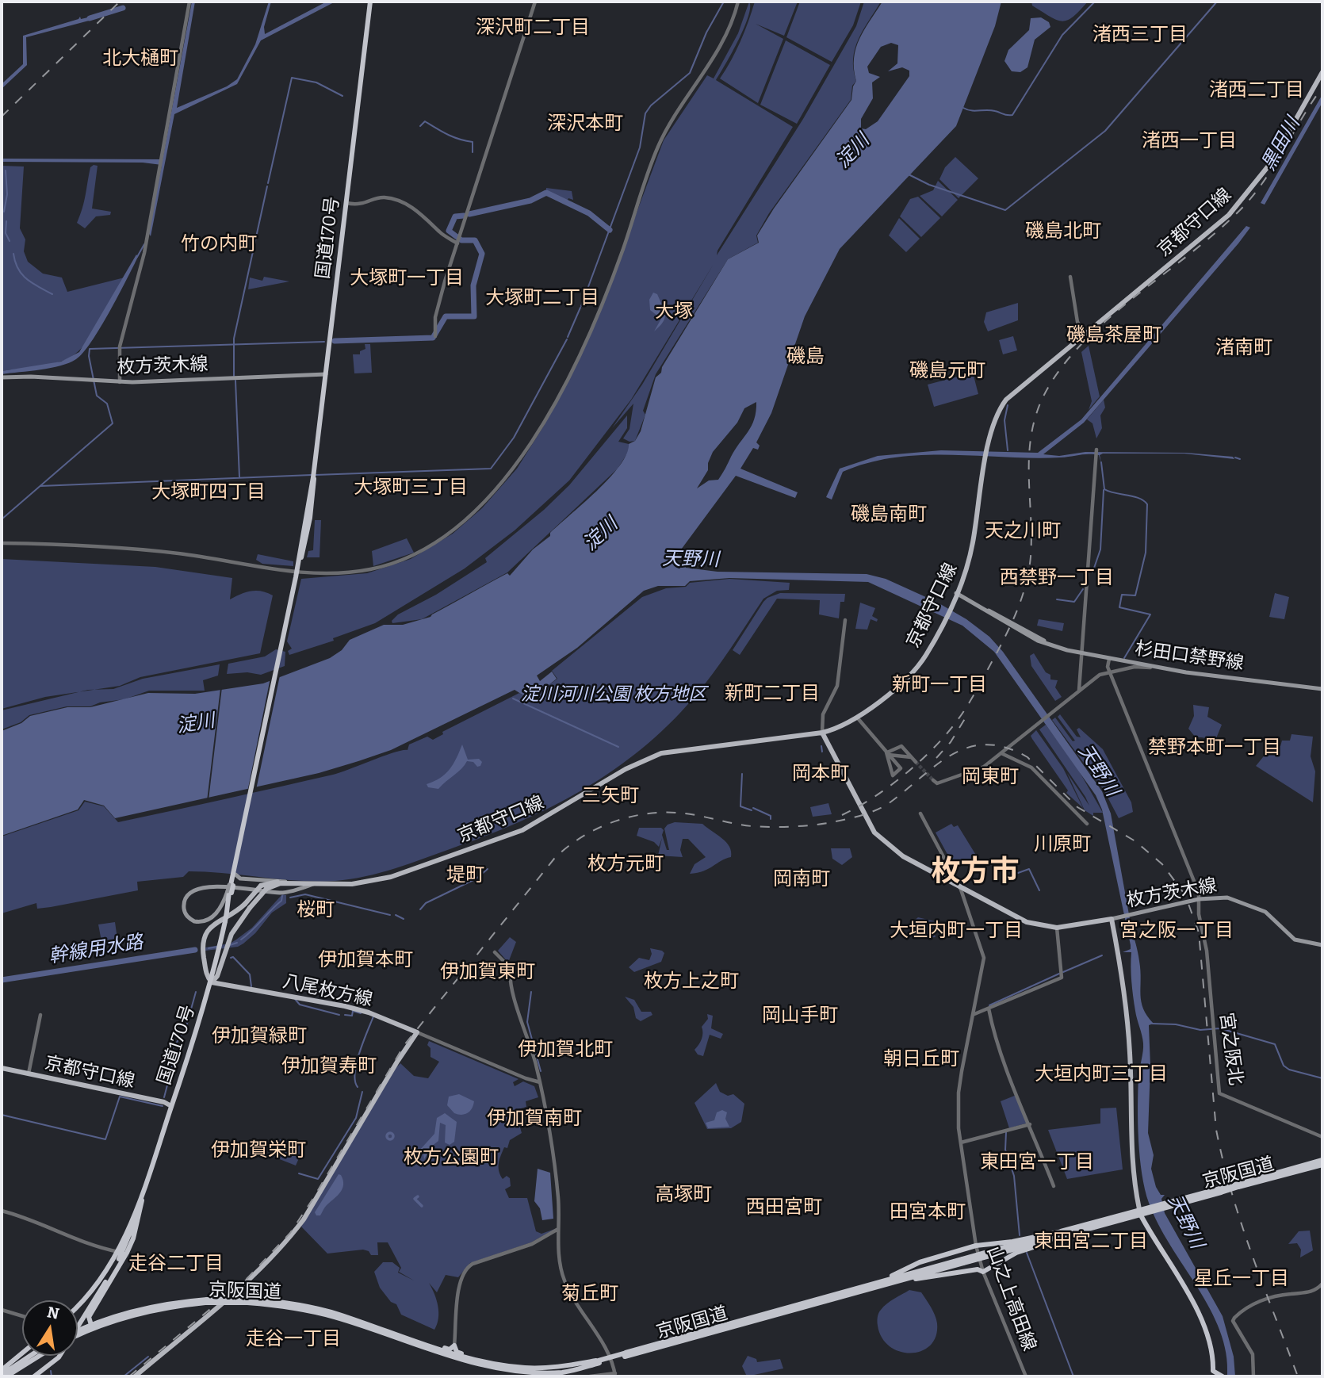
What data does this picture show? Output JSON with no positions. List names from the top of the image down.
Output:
{
  "streets": {
    "highway": ["国道170号", "京阪国道"],
    "main road": [
      "京都守口線",
      "枚方茨木線",
      "杉田口禁野線",
      "八尾枚方線"
    ],
    "street": ["宮之阪北", "山之上高田線"]
  },
  "crossings": [
    ["京都守口線", "国道170号"],
    ["京都守口線", "杉田口禁野線"],
    ["国道170号", "枚方茨木線"],
    ["国道170号", "八尾枚方線"],
    ["枚方茨木線", "宮之阪北"]
  ],
  "districts": [
    "深沢町二丁目",
    "渚西三丁目",
    "北大樋町",
    "渚西二丁目",
    "深沢本町",
    "渚西一丁目",
    "磯島北町",
    "竹の内町",
    "大塚町一丁目",
    "大塚町二丁目",
    "大塚",
    "磯島茶屋町",
    "渚南町",
    "磯島",
    "磯島元町",
    "大塚町三丁目",
    "大塚町四丁目",
    "磯島南町",
    "天之川町",
    "西禁野一丁目",
    "新町一丁目",
    "新町二丁目",
    "禁野本町一丁目",
    "岡本町",
    "岡東町",
    "三矢町",
    "川原町",
    "枚方元町",
    "枚方市",
    "堤町",
    "岡南町",
    "桜町",
    "大垣内町一丁目",
    "宮之阪一丁目",
    "伊加賀本町",
    "伊加賀東町",
    "枚方上之町",
    "岡山手町",
    "伊加賀緑町",
    "伊加賀北町",
    "朝日丘町",
    "伊加賀寿町",
    "大垣内町三丁目",
    "伊加賀南町",
    "伊加賀栄町",
    "枚方公園町",
    "東田宮一丁目",
    "高塚町",
    "西田宮町",
    "田宮本町",
    "東田宮二丁目",
    "走谷二丁目",
    "星丘一丁目",
    "菊丘町",
    "走谷一丁目"
  ],
  "water": [
    "黒田川",
    "淀川",
    "天野川",
    "幹線用水路"
  ],
  "parks": ["淀川河川公園 枚方地区"],
  "north": "top"
}
